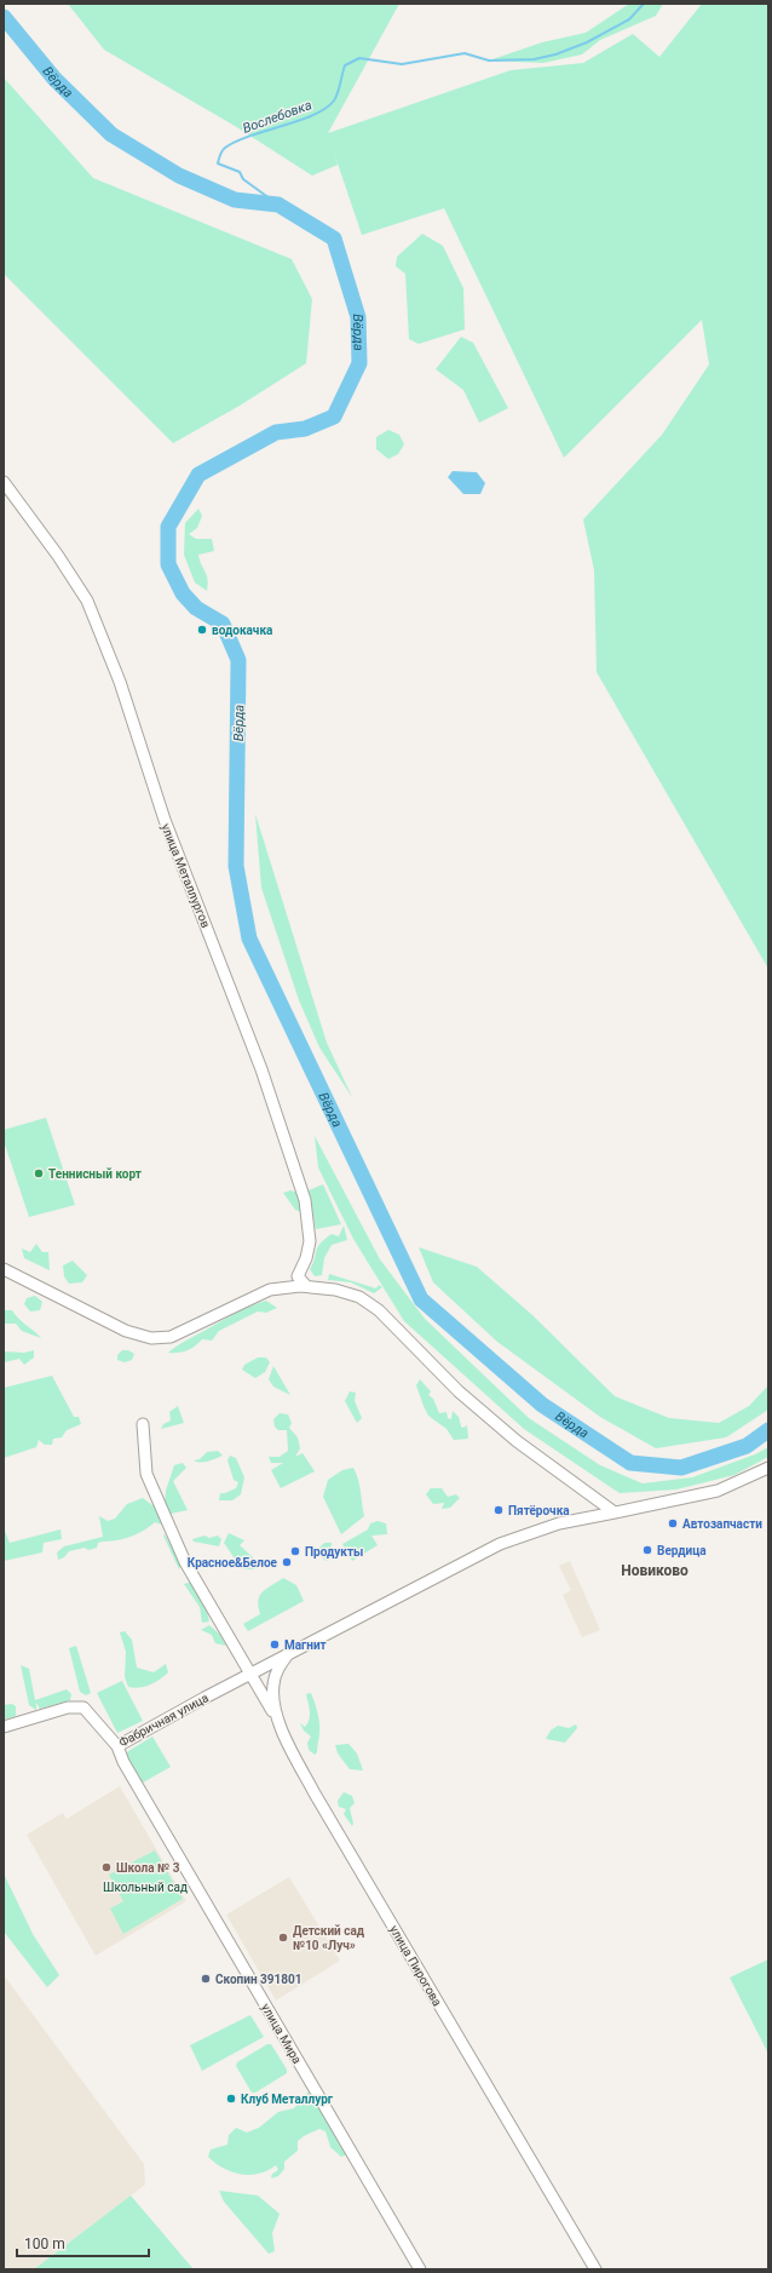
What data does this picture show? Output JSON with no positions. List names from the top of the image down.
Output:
{
  "streets": {
    "street": [
      "улица Металлургов",
      "Фабричная улица",
      "улица Пирогова",
      "улица Мира"
    ]
  },
  "crossings": [
    ["Фабричная улица", "улица Пирогова"],
    ["Фабричная улица", "улица Мира"]
  ],
  "districts": ["Новиково"],
  "water": ["Вёрда", "Вослебовка"],
  "parks": ["Школьный сад"],
  "places": [
    "водокачка",
    "Теннисный корт",
    "Пятёрочка",
    "Автозапчасти",
    "Вердица",
    "Продукты",
    "Красное&Белое",
    "Магнит",
    "Школа № 3",
    "Детский сад №10 «Луч»",
    "Скопин 391801",
    "Клуб Металлург"
  ],
  "scale_bar": "100 m"
}
